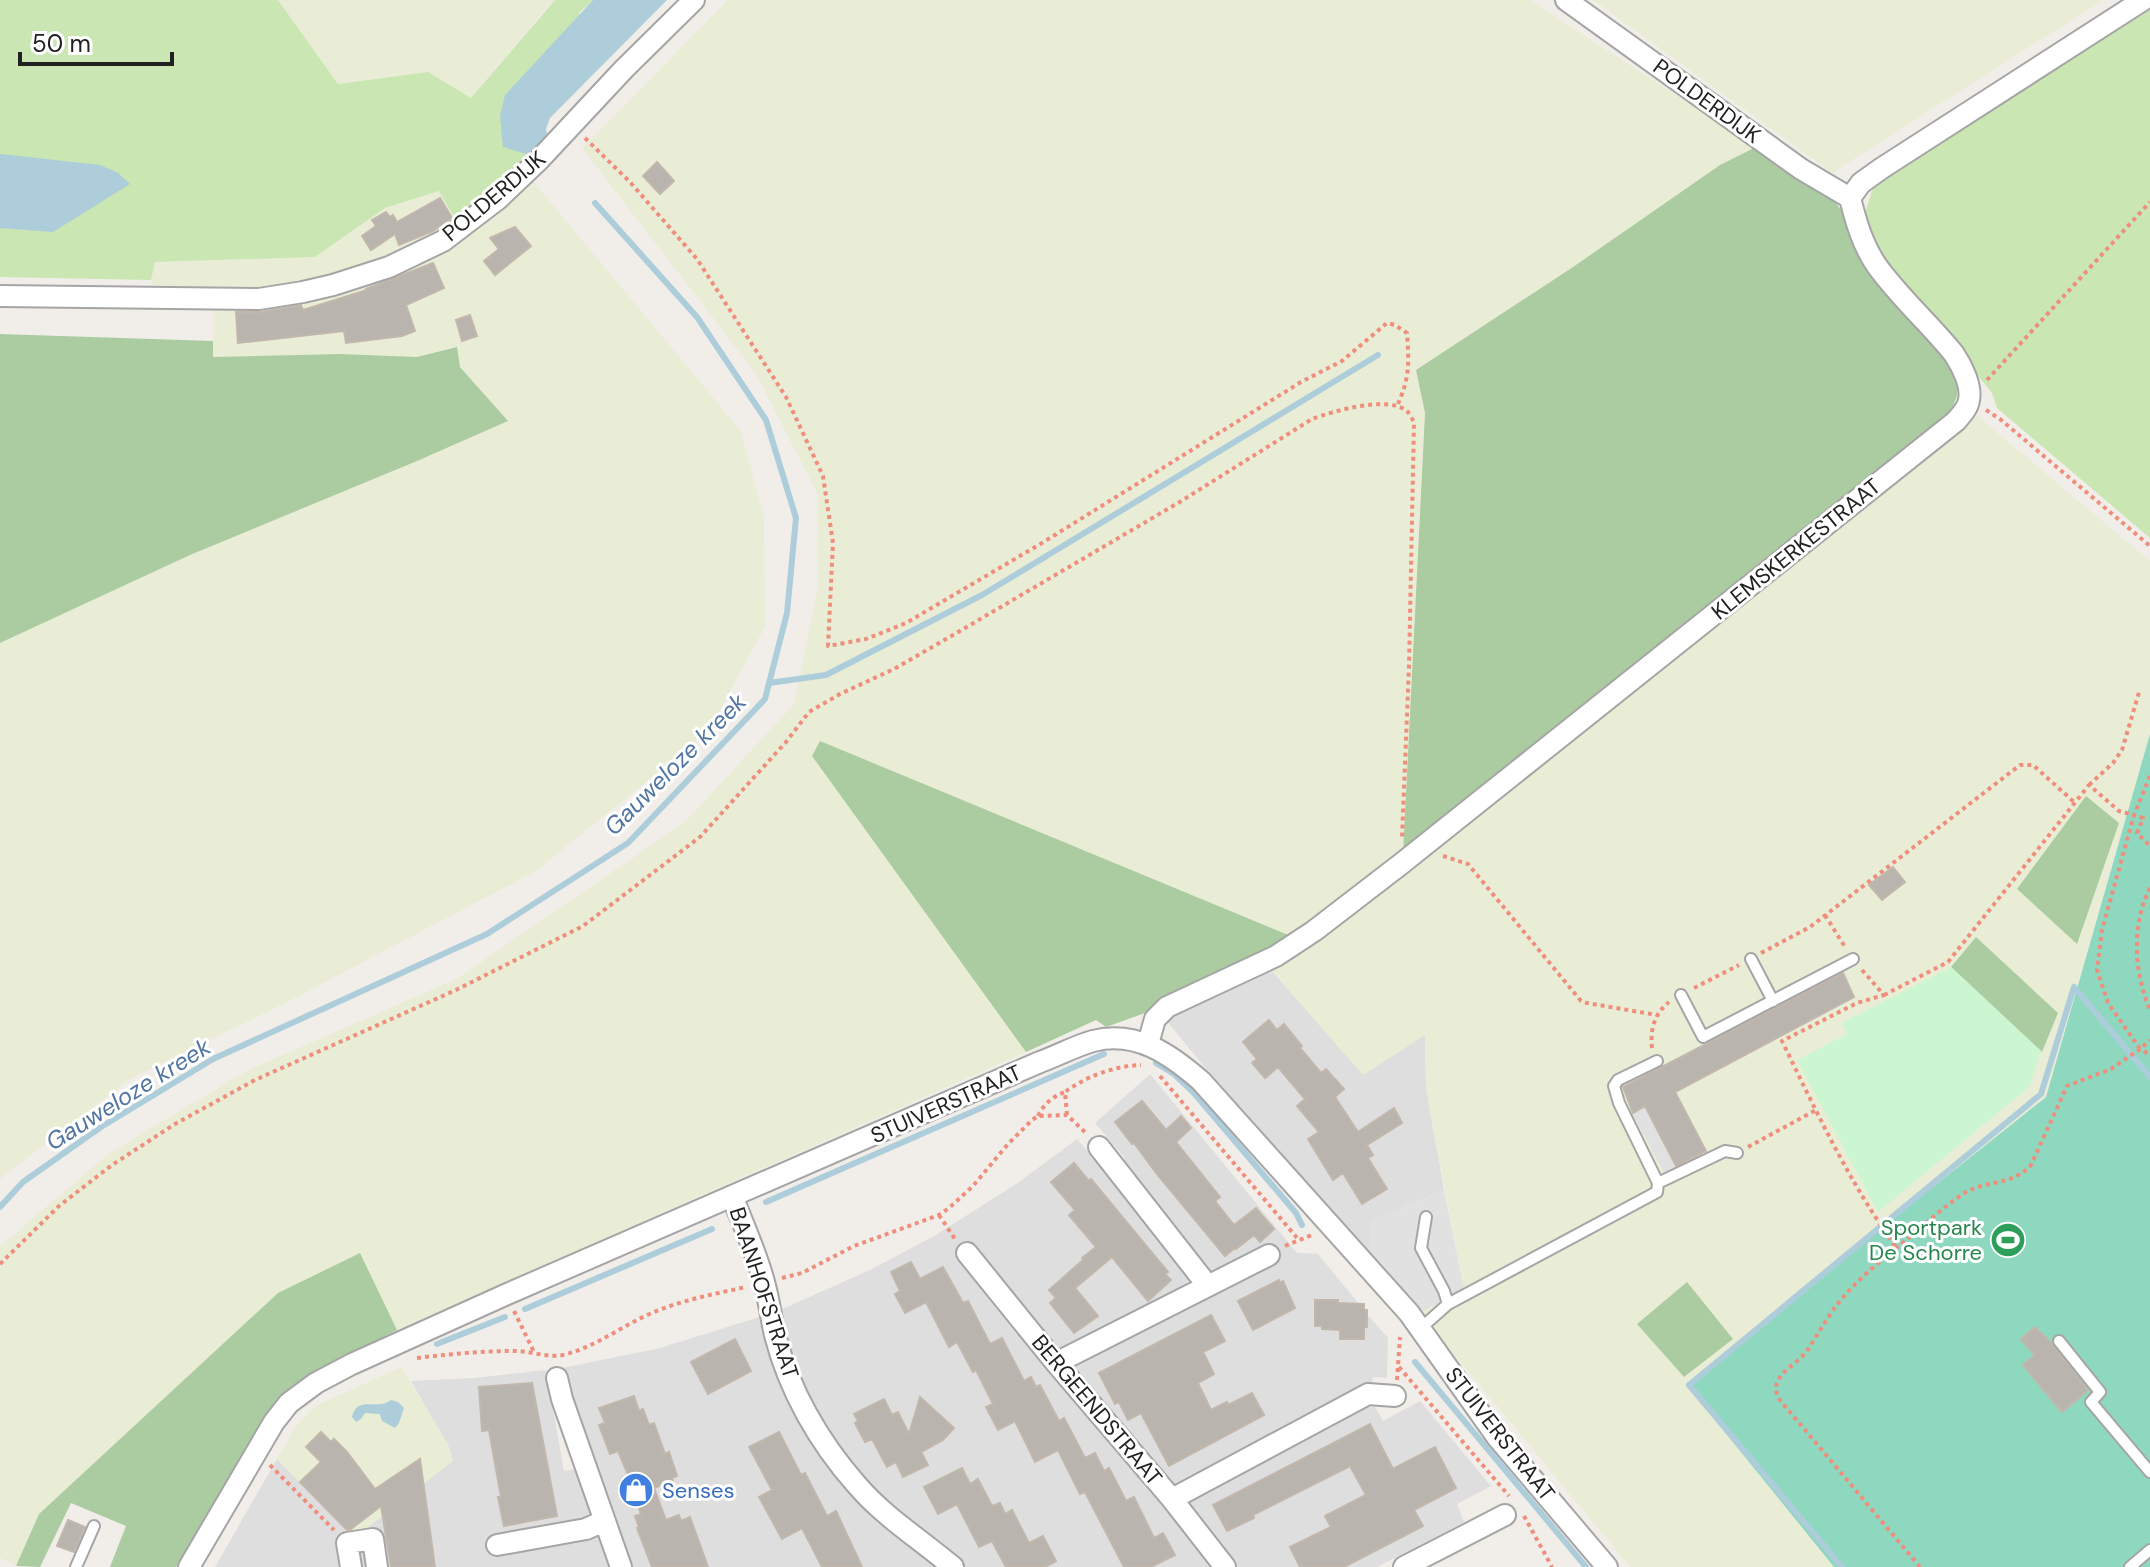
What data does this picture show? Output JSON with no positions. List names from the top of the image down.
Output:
{
  "streets": {
    "street": [
      "POLDERDIJK",
      "KLEMSKERKESTRAAT",
      "STUIVERSTRAAT",
      "BAANHOFSTRAAT",
      "BERGEENDSTRAAT"
    ]
  },
  "crossings": [
    ["KLEMSKERKESTRAAT", "STUIVERSTRAAT"],
    ["STUIVERSTRAAT", "BAANHOFSTRAAT"]
  ],
  "water": ["Gauweloze kreek"],
  "places": {
    "sports": ["Sportpark De Schorre"],
    "shop": ["Senses"]
  },
  "scale_bar": "50 m"
}
